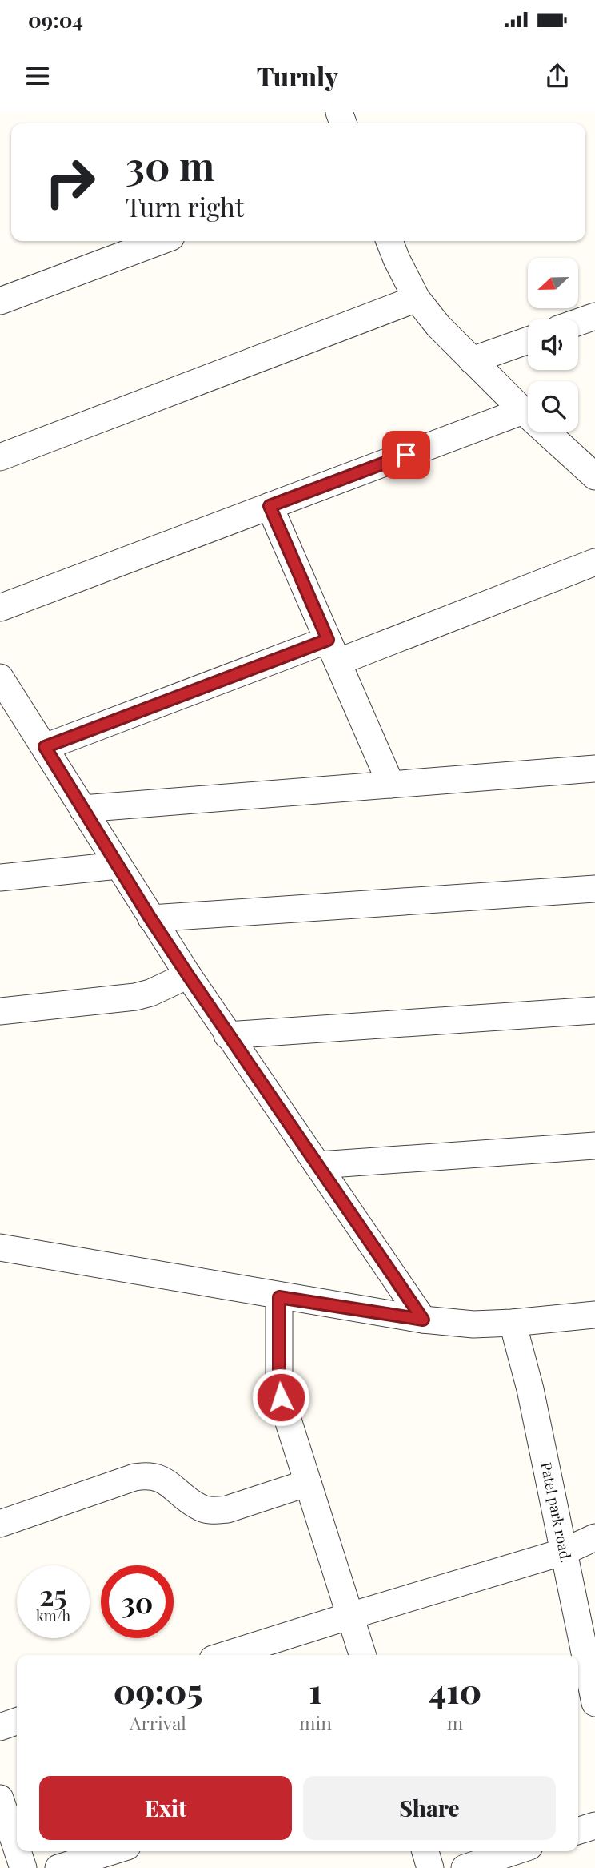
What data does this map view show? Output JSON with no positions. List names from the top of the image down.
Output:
{
  "streets": {
    "street": ["Patel park road."]
  },
  "north": "left",
  "page": {
    "status": "09:04",
    "header": "Turnly",
    "turn": ["30 m", "Turn right"],
    "speed": "25 km/h",
    "limit": "30",
    "eta": [
      "09:05",
      "Arrival",
      "1",
      "min",
      "410",
      "m"
    ],
    "buttons": ["Exit", "Share"]
  }
}
